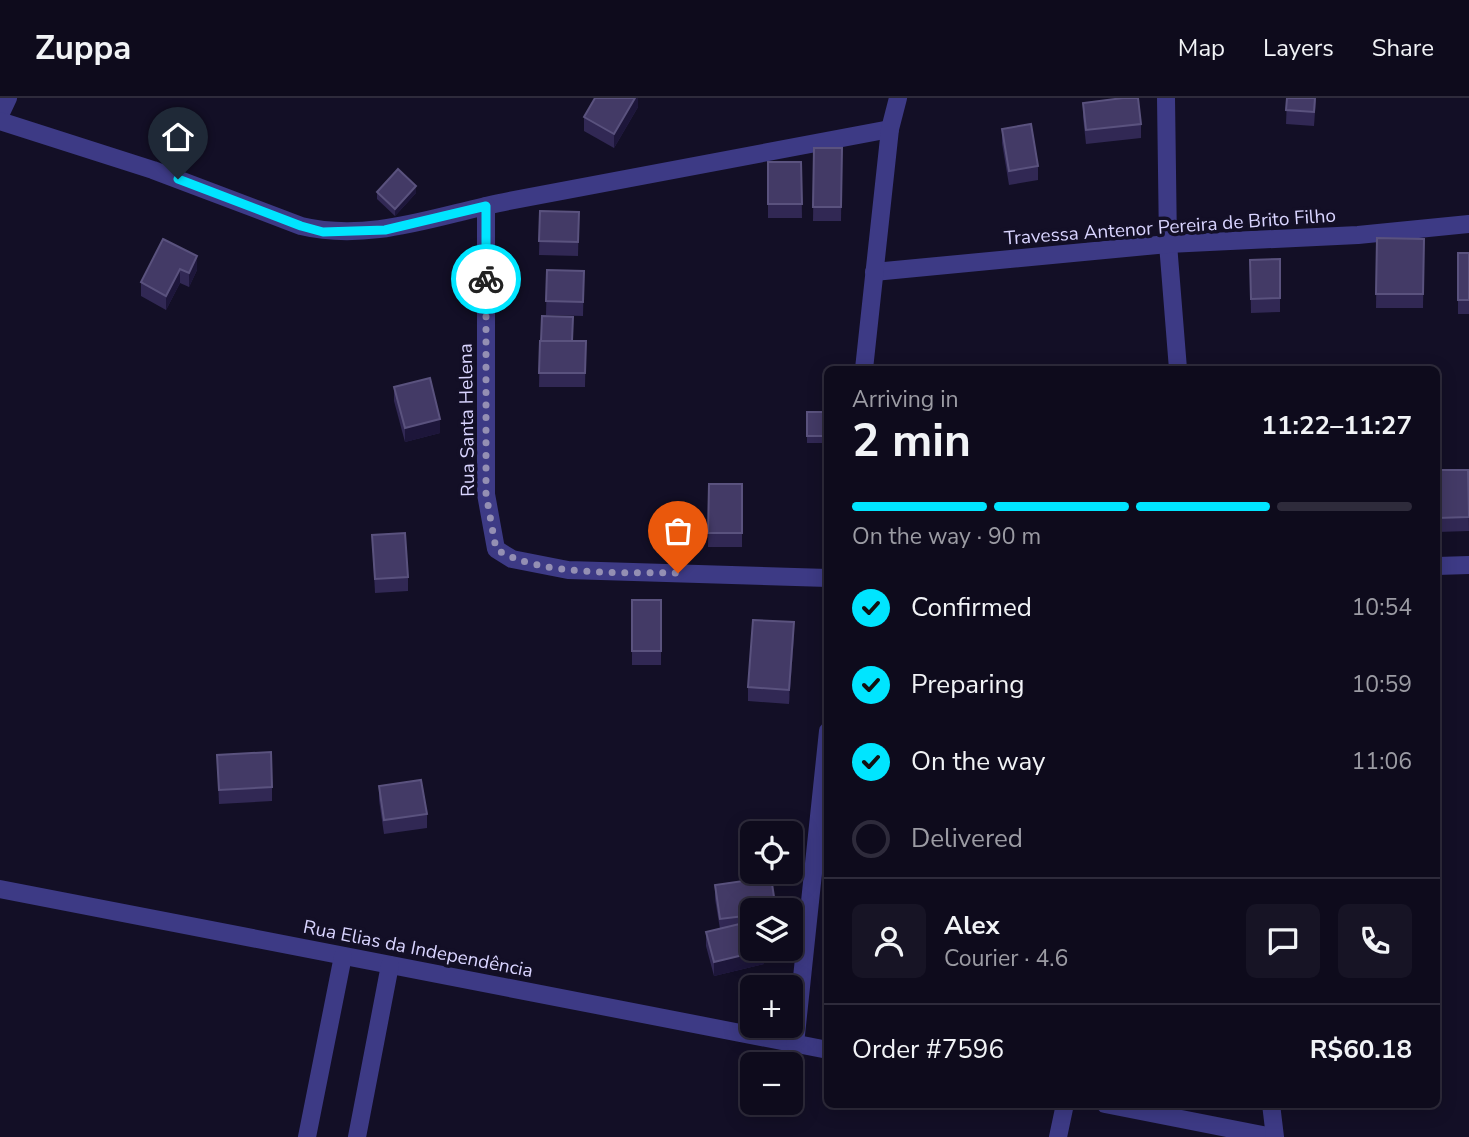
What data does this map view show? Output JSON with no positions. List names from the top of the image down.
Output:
{
  "streets": {
    "street": ["Travessa Antenor Pereira de Brito Filho", "Rua Santa Helena", "Rua Elias da Independência"]
  },
  "page": {
    "header": "Zuppa",
    "nav": ["Map", "Layers", "Share"],
    "heading": ["2 min", "Arriving in", "11:22–11:27"],
    "panel": [
      "Alex",
      "Courier · 4.6",
      "Order #7596",
      "R$60.18"
    ],
    "bar": "On the way · 90 m",
    "list": [
      ["Confirmed", "10:54"],
      ["Preparing", "10:59"],
      ["On the way", "11:06"],
      "Delivered"
    ],
    "map_buttons": ["+", "−"]
  }
}
